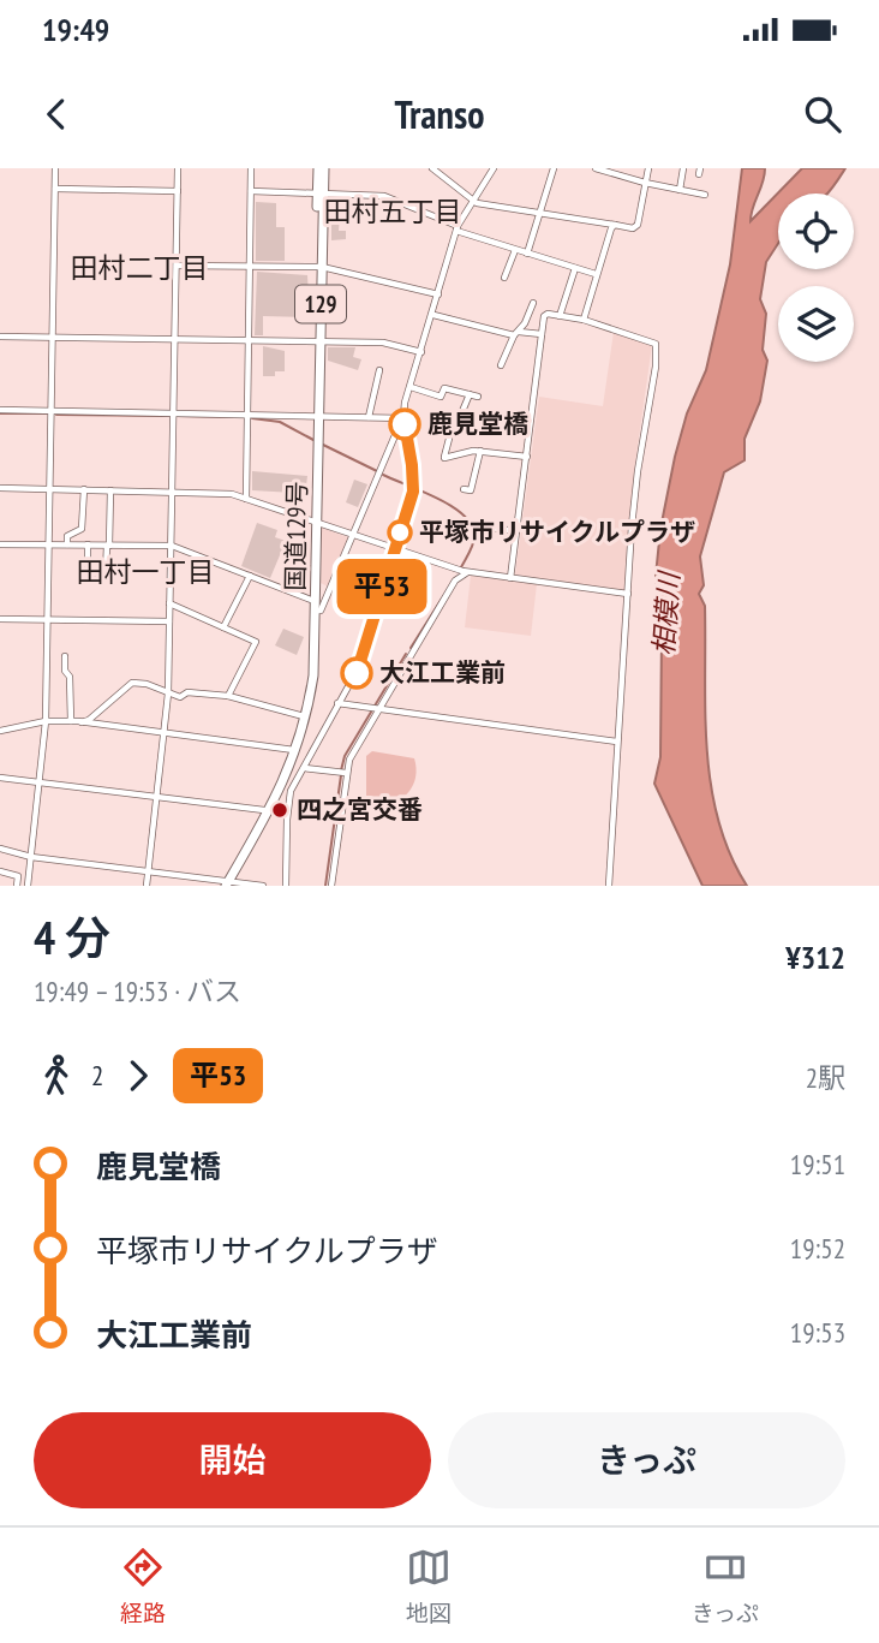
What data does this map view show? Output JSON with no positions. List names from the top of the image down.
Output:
{
  "streets": {
    "highway": ["129", "国道129号"]
  },
  "districts": ["田村五丁目", "田村二丁目", "田村一丁目"],
  "water": ["相模川"],
  "places": [
    "鹿見堂橋",
    "平塚市リサイクルプラザ",
    "大江工業前",
    "四之宮交番"
  ],
  "lines": ["bus line 平53"],
  "page": {
    "status": "19:49",
    "header": "Transo",
    "on_map": "平53",
    "heading": ["4 分", "19:49 – 19:53 · バス", "¥312"],
    "legs": ["2", "平53", "2駅"],
    "list": [
      {
        "name": "鹿見堂橋",
        "value": "19:51"
      },
      {
        "name": "平塚市リサイクルプラザ",
        "value": "19:52"
      },
      {
        "name": "大江工業前",
        "value": "19:53"
      }
    ],
    "buttons": ["開始", "きっぷ"],
    "tabs": ["経路", "地図", "きっぷ"]
  }
}
